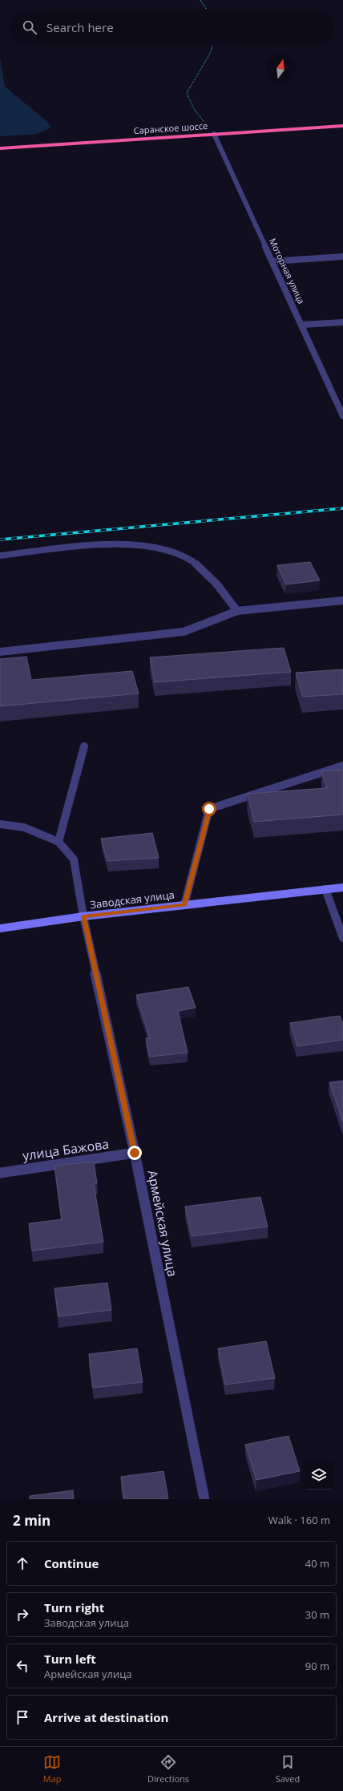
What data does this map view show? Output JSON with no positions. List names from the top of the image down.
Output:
{
  "streets": {
    "highway": ["Саранское шоссе"],
    "street": [
      "Моторная улица",
      "Заводская улица",
      "улица Бажова",
      "Армейская улица"
    ]
  },
  "crossings": [
    ["Саранское шоссе", "Моторная улица"],
    ["Заводская улица", "Армейская улица"],
    ["улица Бажова", "Армейская улица"]
  ],
  "north": "top",
  "page": {
    "search": "Search here",
    "heading": ["2 min", "Walk · 160 m"],
    "list": [
      ["Continue", "40 m"],
      ["Turn right", "Заводская улица", "30 m"],
      ["Turn left", "Армейская улица", "90 m"],
      "Arrive at destination"
    ],
    "nav": ["Map", "Directions", "Saved"]
  }
}
